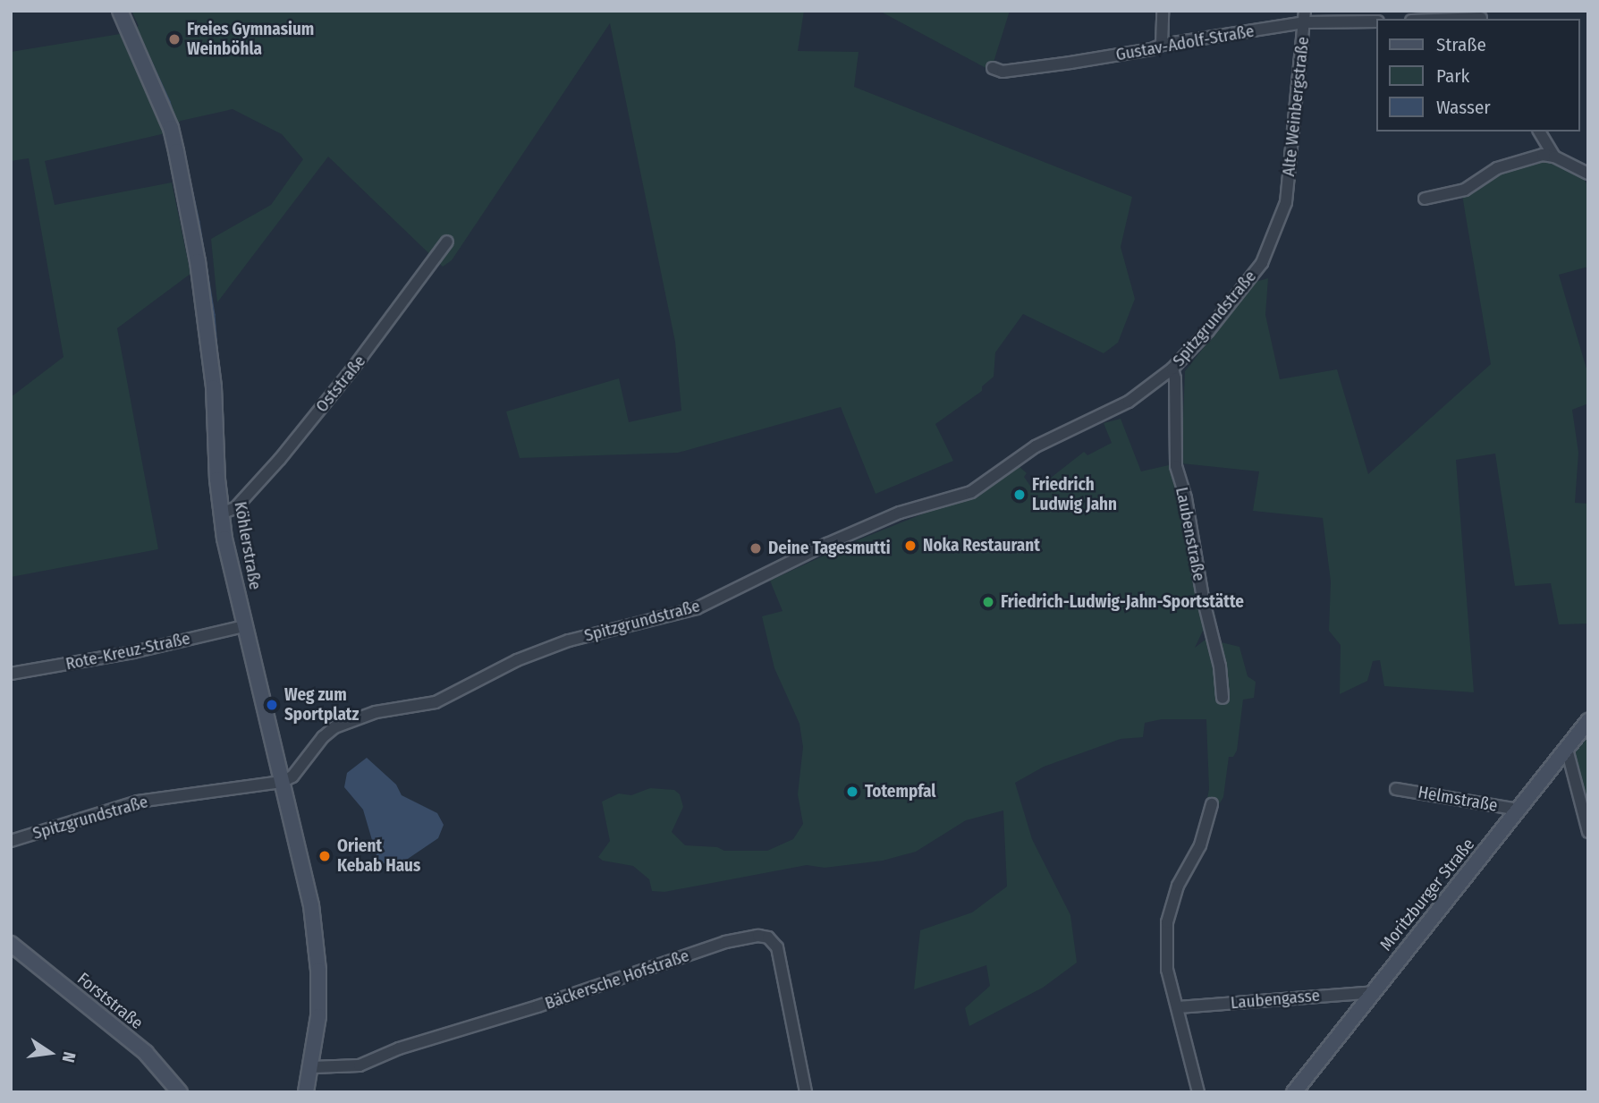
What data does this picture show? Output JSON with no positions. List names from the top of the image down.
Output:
{
  "streets": {
    "street": [
      "Gustav-Adolf-Straße",
      "Alte Weinbergstraße",
      "Spitzgrundstraße",
      "Oststraße",
      "Laubenstraße",
      "Köhlerstraße",
      "Rote-Kreuz-Straße",
      "Helmstraße",
      "Moritzburger Straße",
      "Bäckersche Hofstraße",
      "Laubengasse",
      "Forststraße"
    ]
  },
  "crossings": [
    ["Gustav-Adolf-Straße", "Alte Weinbergstraße"],
    ["Alte Weinbergstraße", "Spitzgrundstraße"],
    ["Spitzgrundstraße", "Laubenstraße"],
    ["Spitzgrundstraße", "Köhlerstraße"],
    ["Oststraße", "Köhlerstraße"],
    ["Köhlerstraße", "Rote-Kreuz-Straße"],
    ["Köhlerstraße", "Bäckersche Hofstraße"],
    ["Helmstraße", "Moritzburger Straße"],
    ["Moritzburger Straße", "Laubengasse"]
  ],
  "places": [
    "Freies Gymnasium Weinböhla",
    "Friedrich Ludwig Jahn",
    "Noka Restaurant",
    "Deine Tagesmutti",
    "Friedrich-Ludwig-Jahn-Sportstätte",
    "Weg zum Sportplatz",
    "Totempfal",
    "Orient Kebab Haus"
  ],
  "legend": ["Straße", "Park", "Wasser"],
  "north": "right"
}
